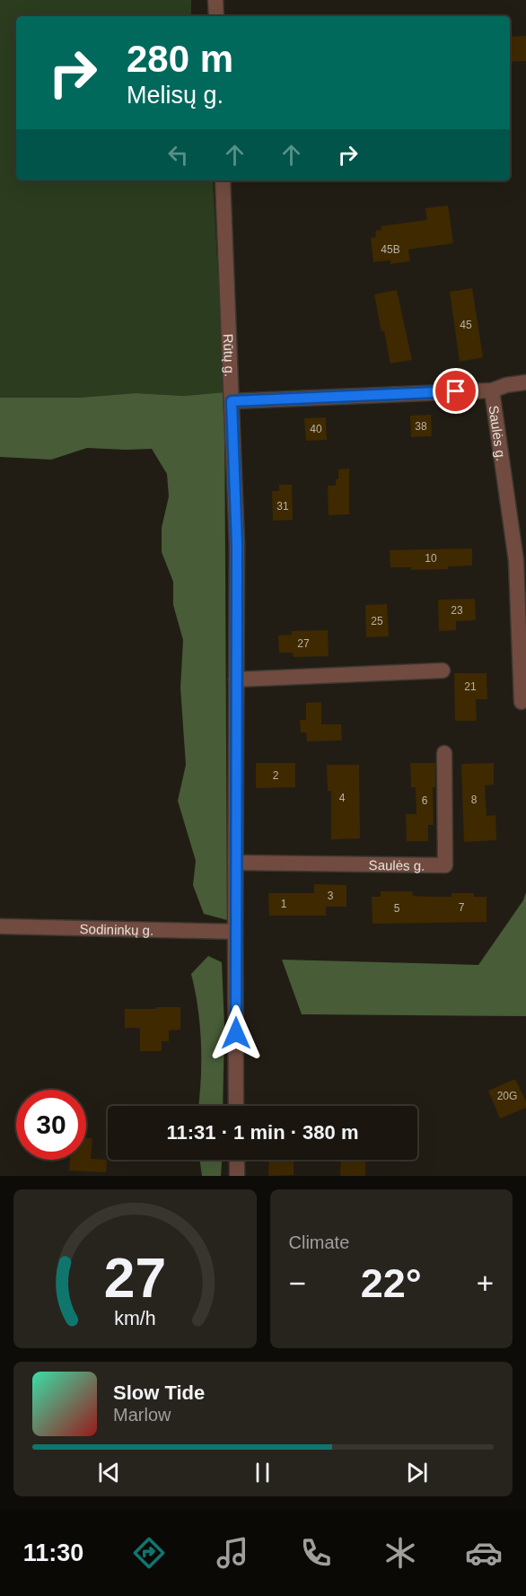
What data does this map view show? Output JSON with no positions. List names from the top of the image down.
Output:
{
  "streets": {
    "street": ["Rūtų g.", "Saulės g.", "Sodininkų g."]
  },
  "crossings": [
    ["Rūtų g.", "Saulės g."],
    ["Rūtų g.", "Sodininkų g."]
  ],
  "house_numbers": [
    "45B",
    "45",
    "38",
    "40",
    "31",
    "10",
    "23",
    "25",
    "27",
    "21",
    "2",
    "4",
    "8",
    "6",
    "3",
    "1",
    "7",
    "5",
    "20G"
  ],
  "page": {
    "turn": ["280 m", "Melisų g."],
    "limit": "30",
    "trip": "11:31 · 1 min · 380 m",
    "tile": "Climate",
    "heat": ["−", "22°", "+"],
    "song": ["Slow Tide", "Marlow"],
    "tabs": "11:30",
    "gauge": ["27", "km/h"]
  }
}
